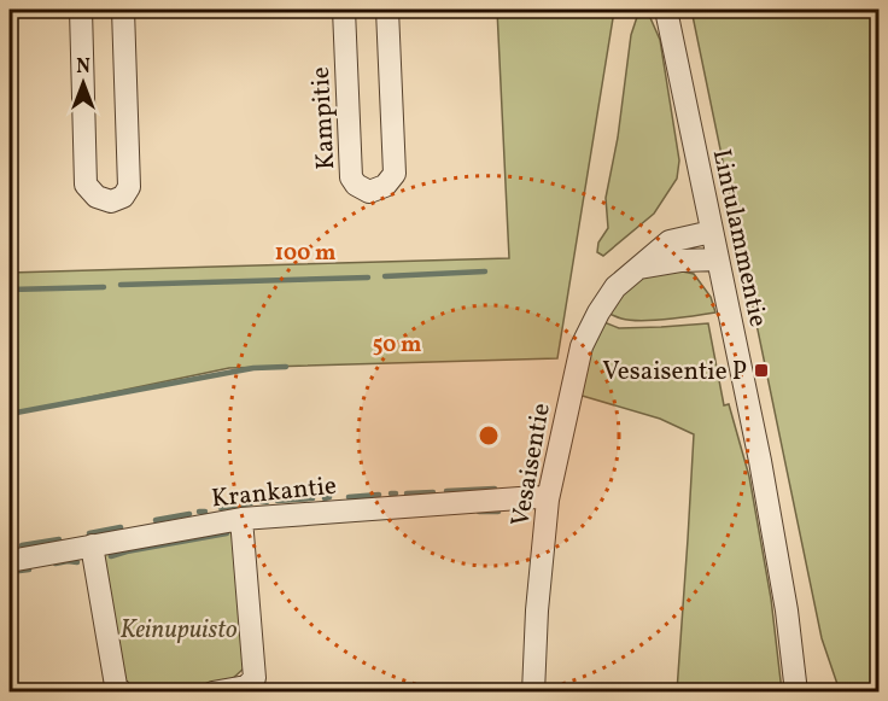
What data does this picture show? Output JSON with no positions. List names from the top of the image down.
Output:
{
  "streets": {
    "street": [
      "Kampitie",
      "Lintulammentie",
      "Vesaisentie",
      "Krankantie"
    ]
  },
  "crossings": [
    ["Lintulammentie", "Vesaisentie"],
    ["Vesaisentie", "Krankantie"]
  ],
  "parks": ["Keinupuisto"],
  "places": {
    "transit": ["Vesaisentie P"]
  },
  "north": "top",
  "rings": ["100 m", "50 m"]
}
